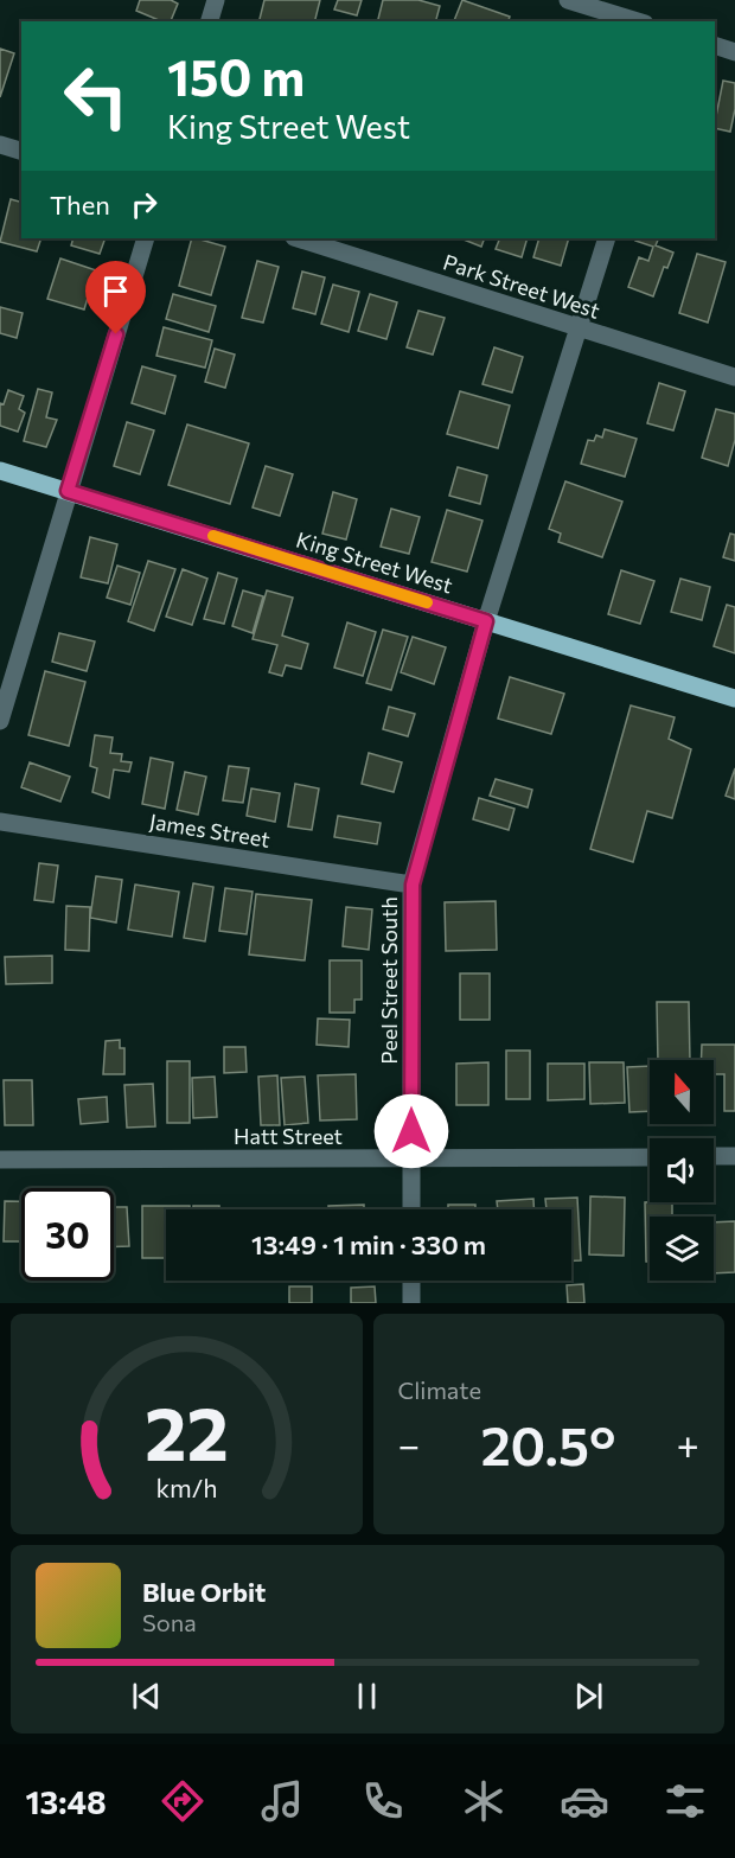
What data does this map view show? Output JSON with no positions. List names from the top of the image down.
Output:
{
  "streets": {
    "main road": ["King Street West"],
    "street": [
      "Park Street West",
      "James Street",
      "Peel Street South",
      "Hatt Street"
    ]
  },
  "crossings": [
    ["Park Street West", "Peel Street South"],
    ["King Street West", "Peel Street South"],
    ["James Street", "Peel Street South"],
    ["Peel Street South", "Hatt Street"]
  ],
  "north": "top",
  "page": {
    "turn": ["150 m", "King Street West"],
    "then": "Then",
    "limit": "30",
    "trip": "13:49 · 1 min · 330 m",
    "tile": "Climate",
    "heat": ["−", "20.5°", "+"],
    "song": ["Blue Orbit", "Sona"],
    "tabs": "13:48",
    "gauge": ["22", "km/h"]
  }
}
